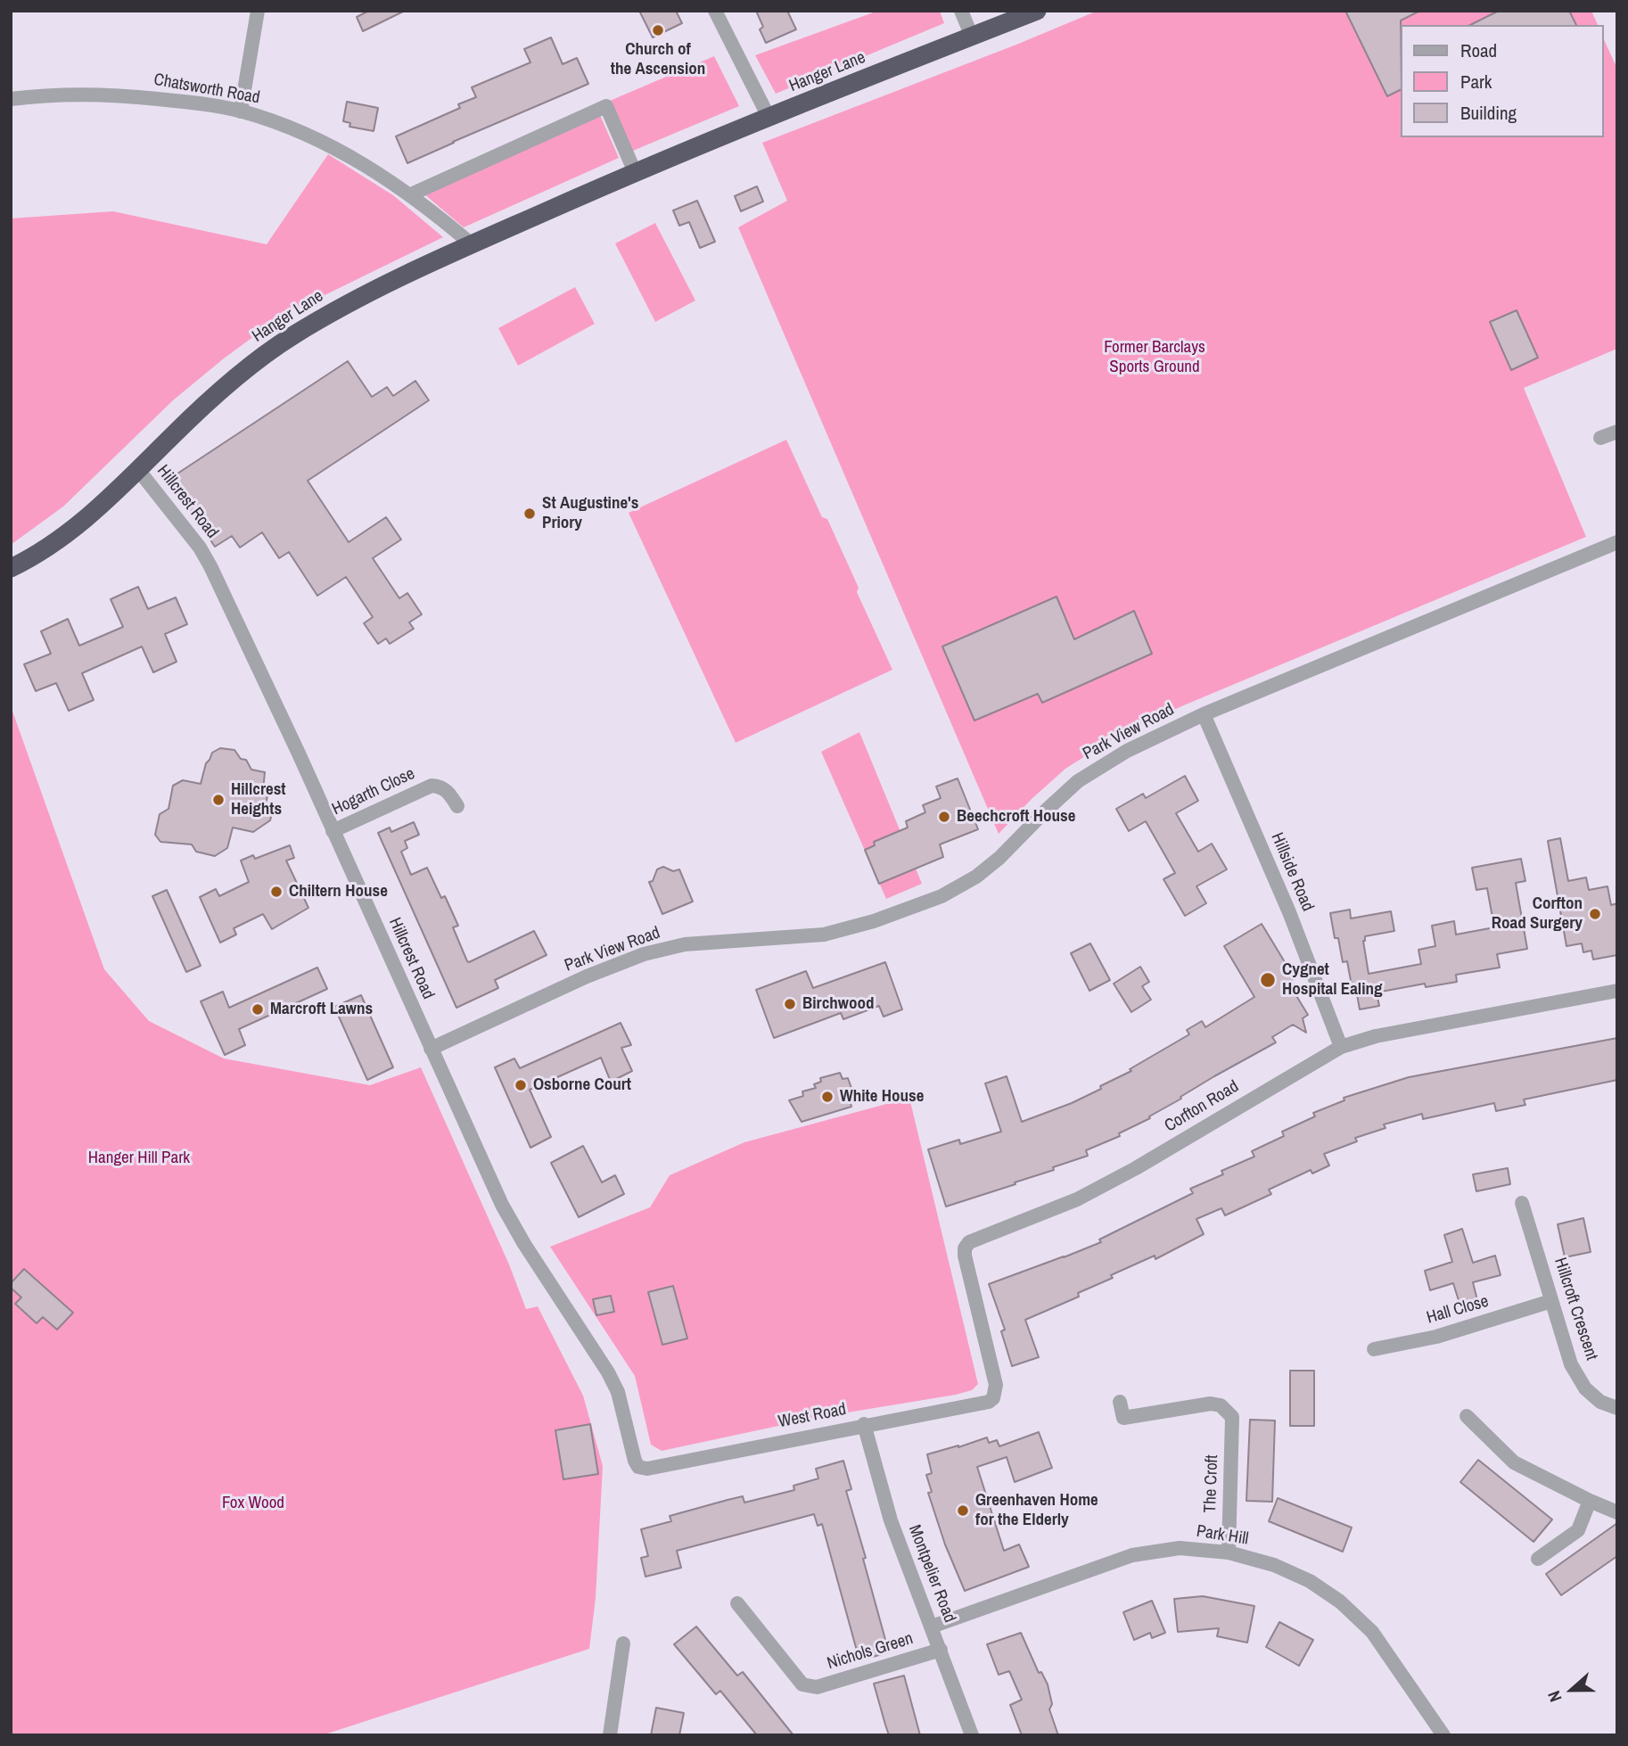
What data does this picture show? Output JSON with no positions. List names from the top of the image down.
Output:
{
  "streets": {
    "highway": ["Hanger Lane"],
    "street": [
      "Chatsworth Road",
      "Hillcrest Road",
      "Park View Road",
      "Hogarth Close",
      "Hillside Road",
      "Corfton Road",
      "Hillcroft Crescent",
      "Hall Close",
      "West Road",
      "The Croft",
      "Park Hill",
      "Montpelier Road",
      "Nichols Green"
    ]
  },
  "crossings": [
    ["Hanger Lane", "Chatsworth Road"],
    ["Hanger Lane", "Hillcrest Road"],
    ["Hillcrest Road", "Park View Road"],
    ["Hillcrest Road", "Hogarth Close"],
    ["Hillcrest Road", "West Road"],
    ["Park View Road", "Hillside Road"],
    ["Hillside Road", "Corfton Road"],
    ["Corfton Road", "West Road"],
    ["Hillcroft Crescent", "Hall Close"],
    ["West Road", "Montpelier Road"],
    ["The Croft", "Park Hill"],
    ["Park Hill", "Montpelier Road"],
    ["Montpelier Road", "Nichols Green"]
  ],
  "parks": ["Former Barclays Sports Ground", "Hanger Hill Park", "Fox Wood"],
  "places": [
    "Church of the Ascension",
    "St Augustine's Priory",
    "Hillcrest Heights",
    "Beechcroft House",
    "Chiltern House",
    "Corfton Road Surgery",
    "Cygnet Hospital Ealing",
    "Birchwood",
    "Marcroft Lawns",
    "Osborne Court",
    "White House",
    "Greenhaven Home for the Elderly"
  ],
  "legend": ["Road", "Park", "Building"],
  "north": "left"
}
